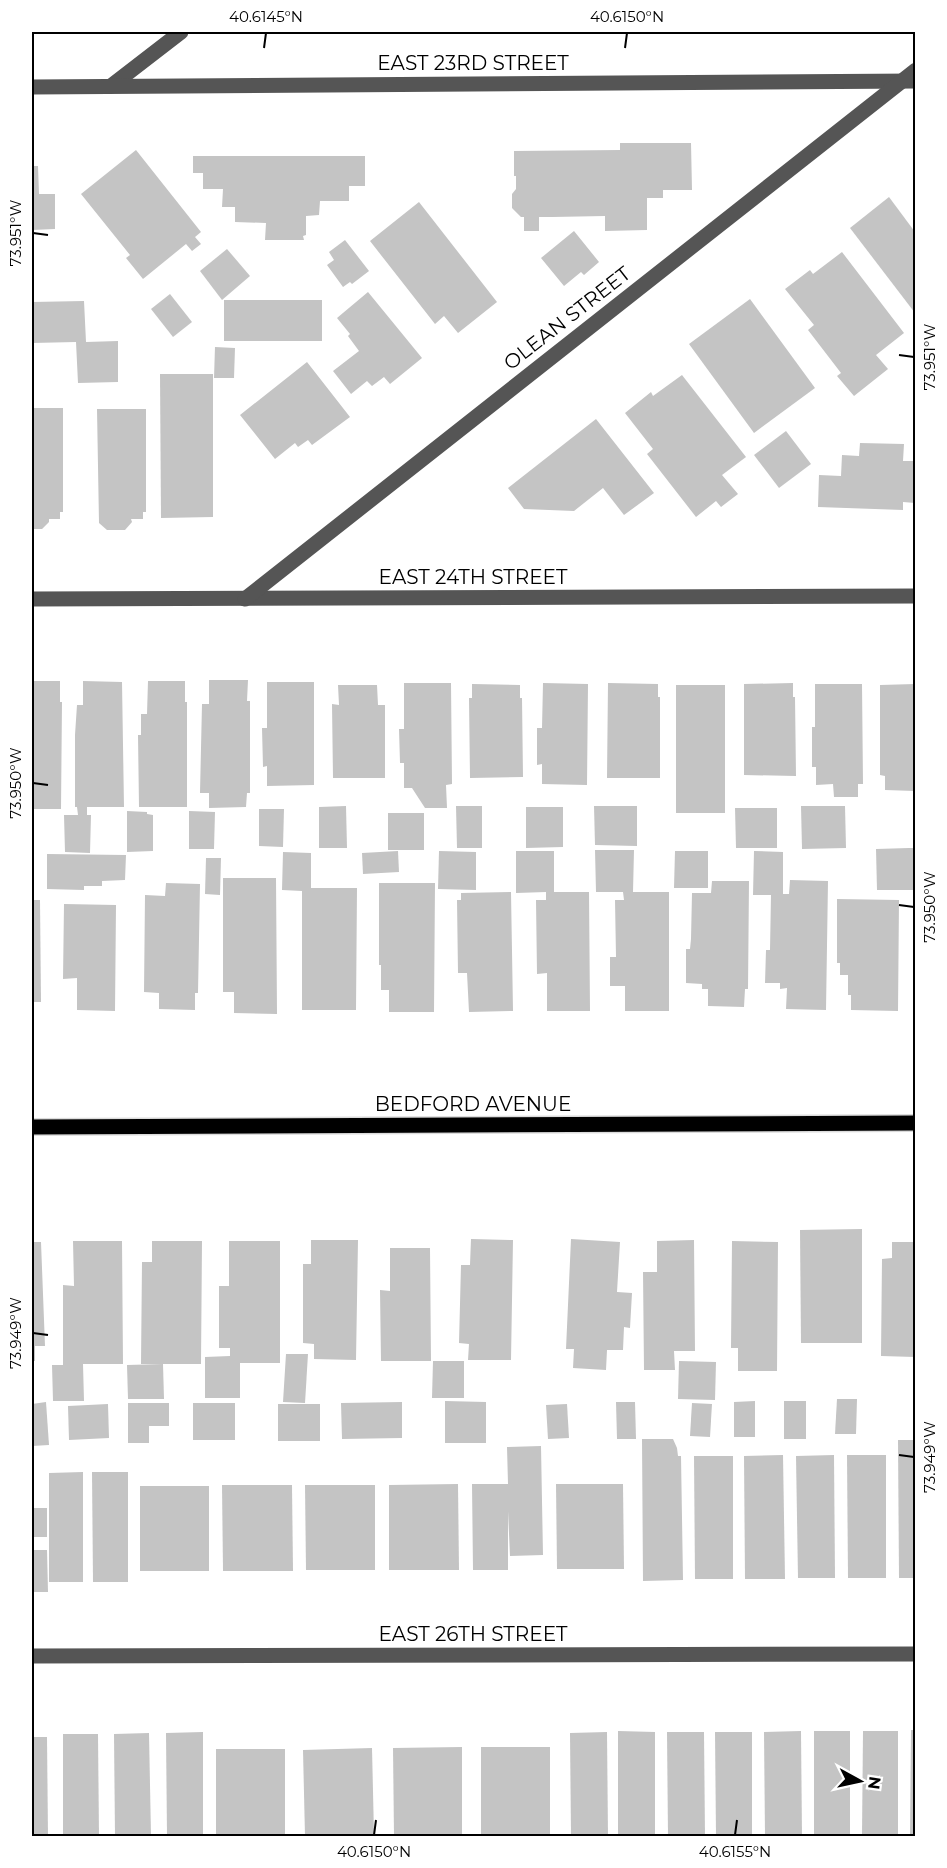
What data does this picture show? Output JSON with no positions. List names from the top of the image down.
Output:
{
  "streets": {
    "main road": ["BEDFORD AVENUE"],
    "street": [
      "EAST 23RD STREET",
      "OLEAN STREET",
      "EAST 24TH STREET",
      "EAST 26TH STREET"
    ]
  },
  "crossings": [
    ["EAST 23RD STREET", "OLEAN STREET"],
    ["OLEAN STREET", "EAST 24TH STREET"]
  ],
  "north": "right",
  "coordinates": [
    "40.6145°N",
    "40.6150°N",
    "73.951°W",
    "73.950°W",
    "73.949°W",
    "40.6155°N"
  ]
}
